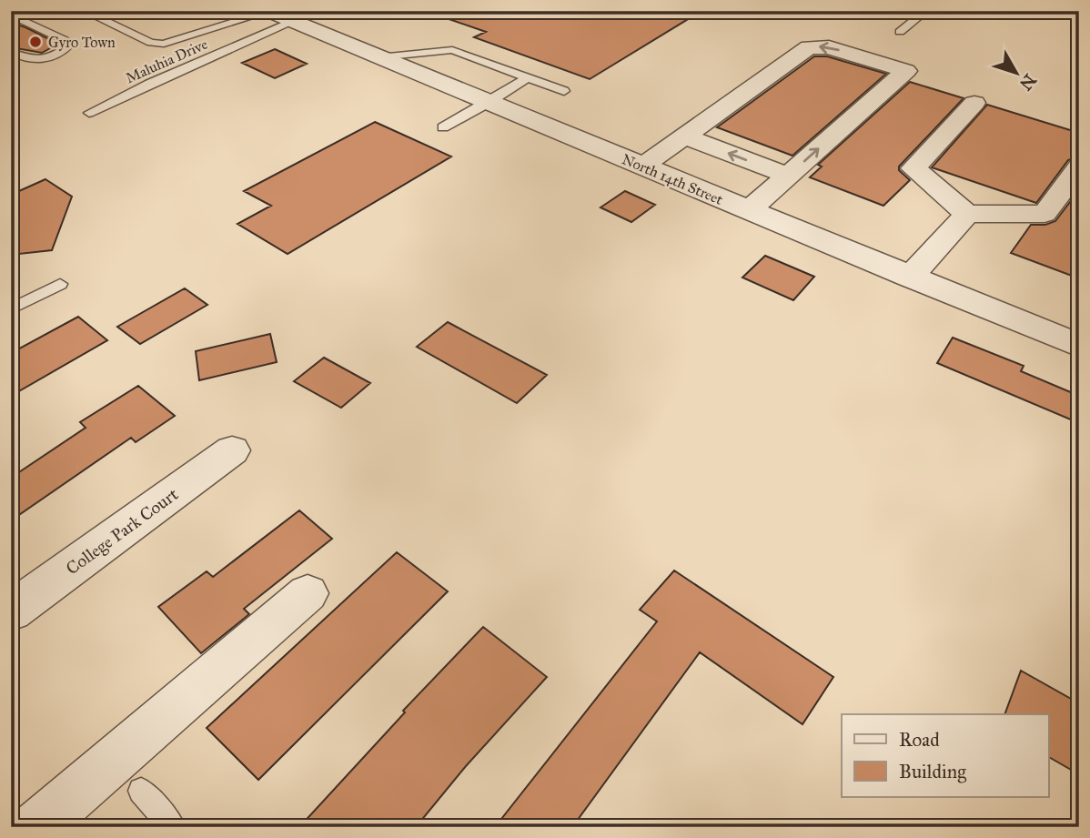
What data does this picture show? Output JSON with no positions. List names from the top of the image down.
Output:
{
  "streets": {
    "street": ["North 14th Street", "College Park Court"],
    "lane": ["Maluhia Drive"]
  },
  "crossings": [
    ["Maluhia Drive", "North 14th Street"]
  ],
  "places": ["Gyro Town"],
  "legend": ["Road", "Building"],
  "north": "bottom right"
}
